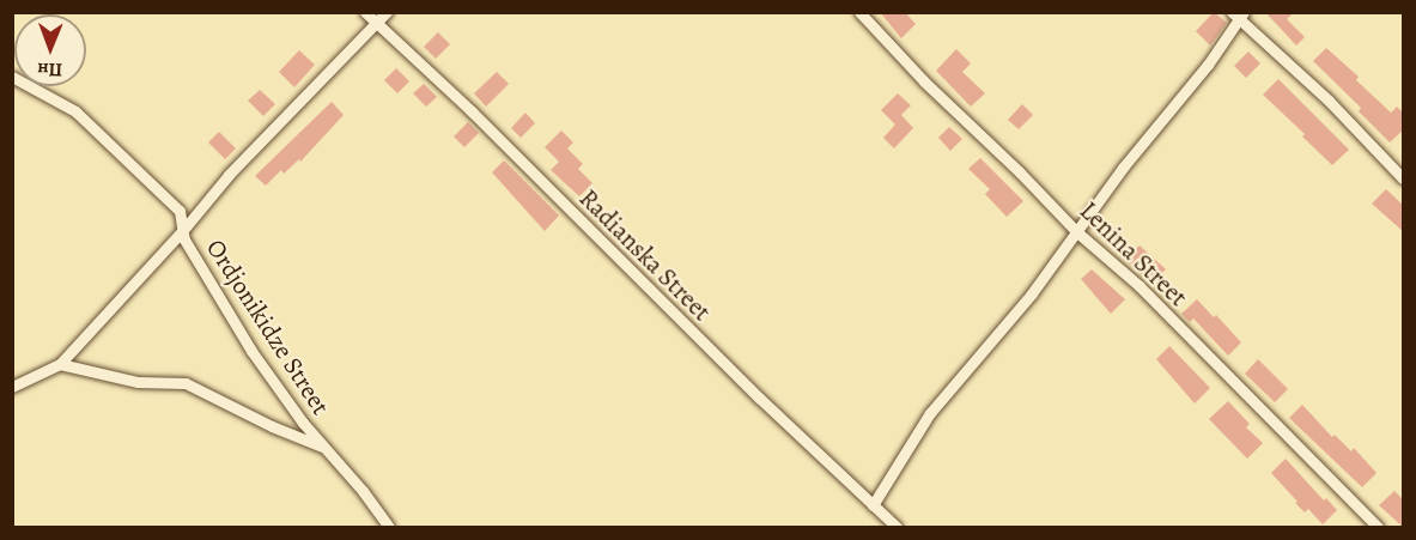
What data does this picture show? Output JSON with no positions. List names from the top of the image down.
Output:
{
  "streets": {
    "street": ["Lenina Street", "Radianska Street", "Ordjonikidze Street"]
  },
  "north": "bottom"
}
